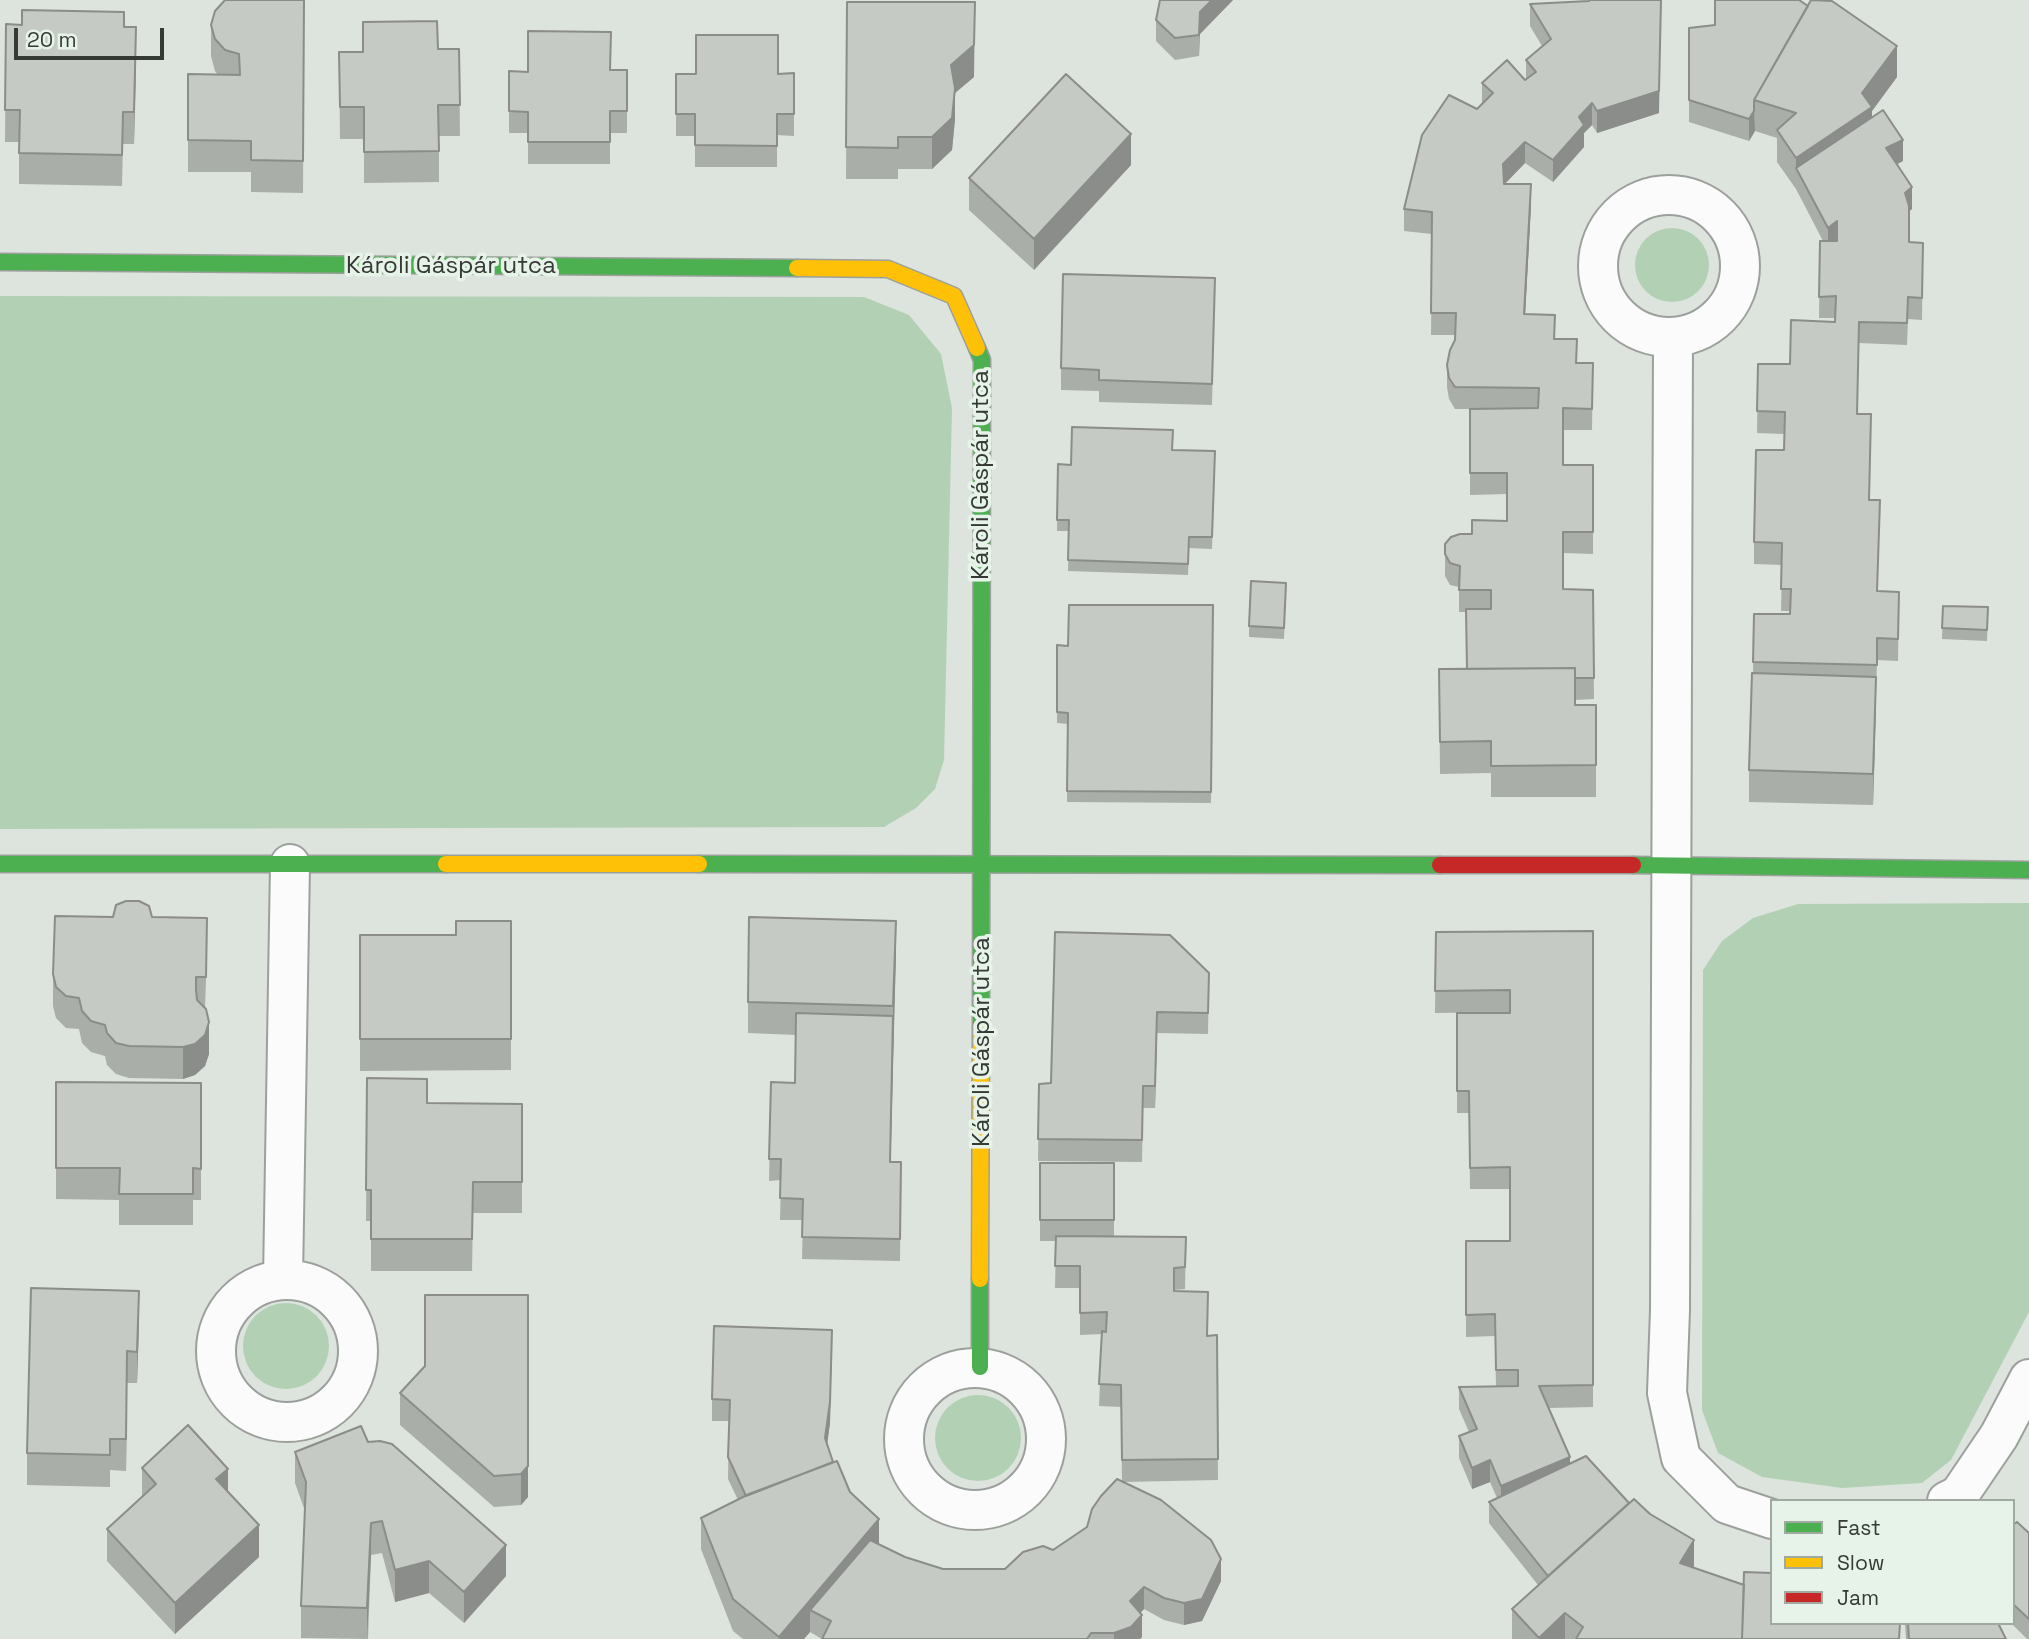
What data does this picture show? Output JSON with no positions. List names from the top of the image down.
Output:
{
  "streets": {
    "street": ["Károli Gáspár utca"]
  },
  "legend": ["Fast", "Slow", "Jam"],
  "scale_bar": "20 m"
}
